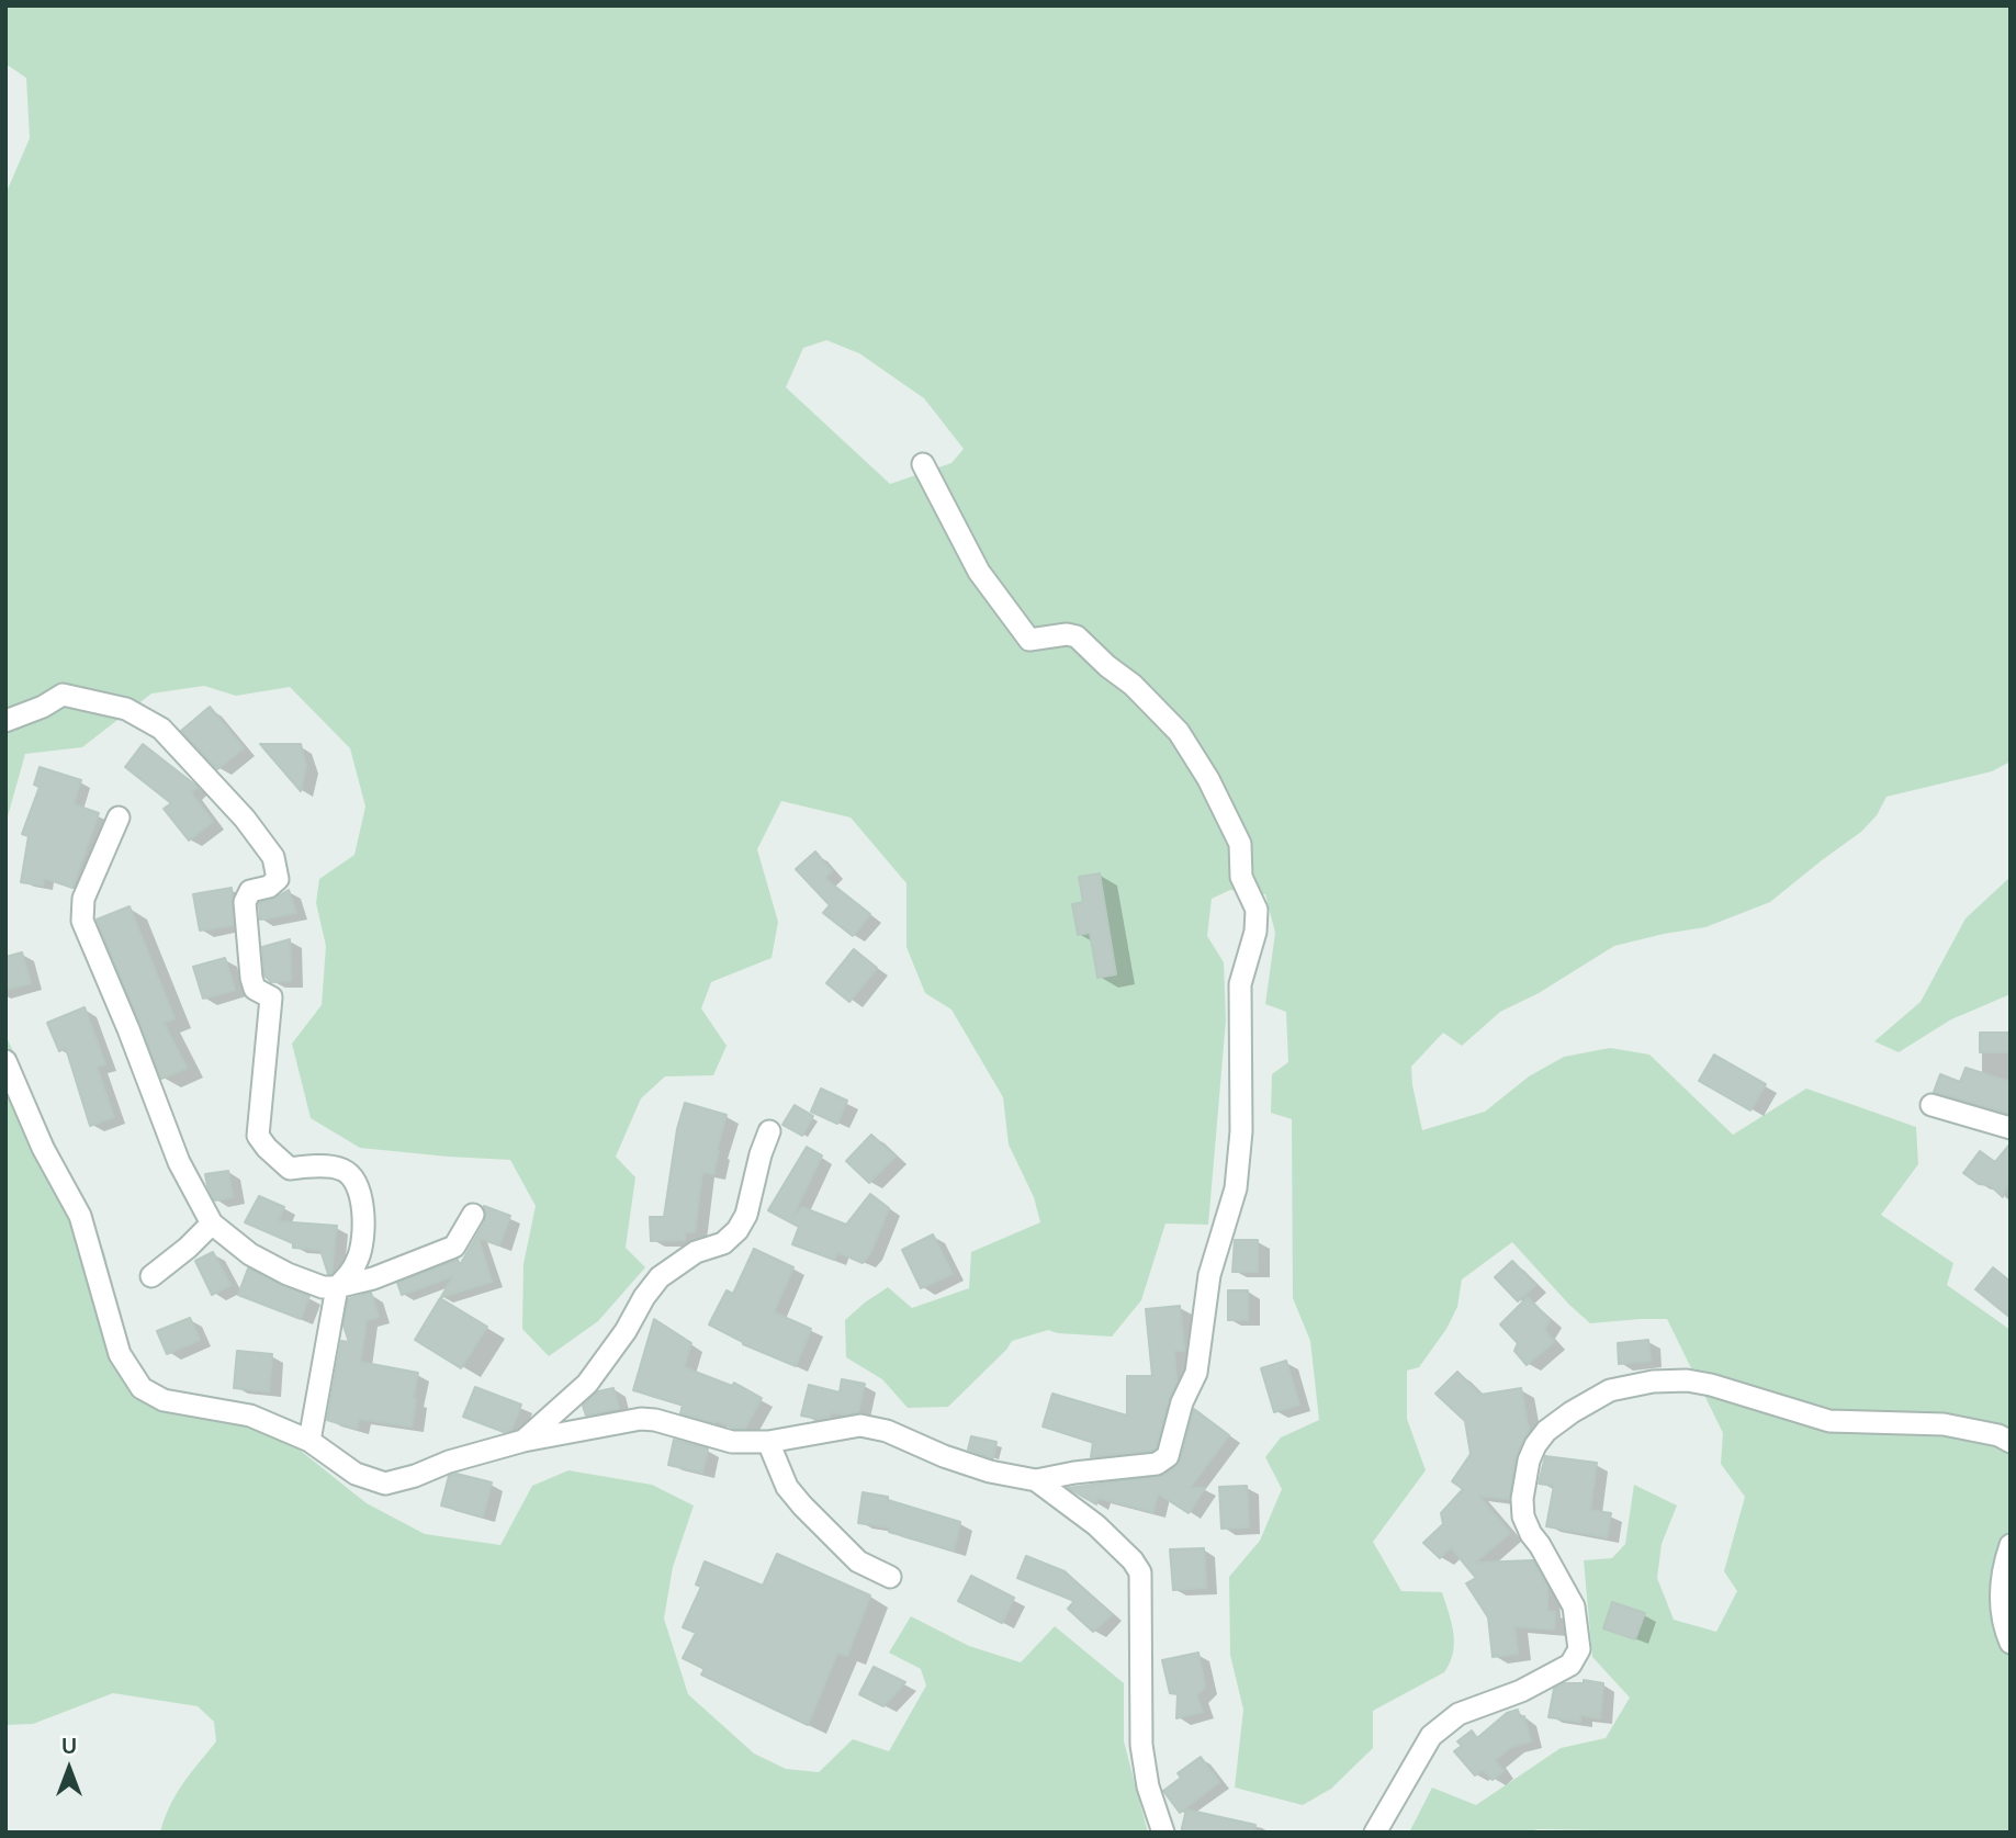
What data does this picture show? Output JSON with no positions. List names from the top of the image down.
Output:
{
  "north": "top"
}
